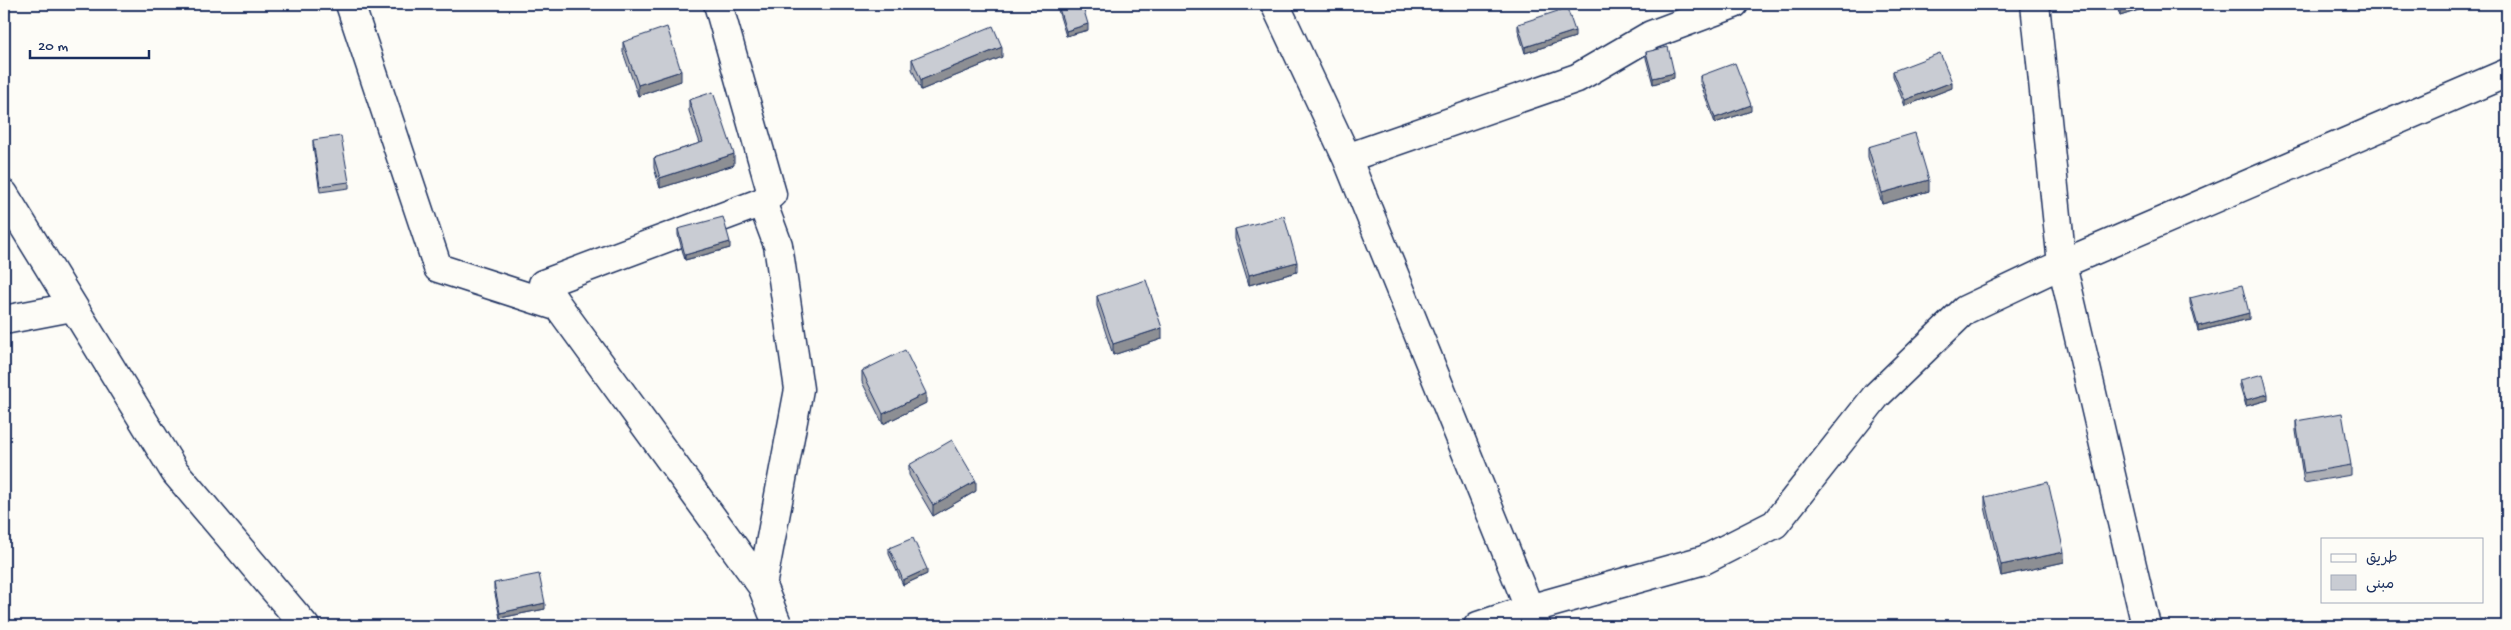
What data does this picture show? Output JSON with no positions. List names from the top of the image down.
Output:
{
  "legend": ["طريق", "مبنى"],
  "scale_bar": "20 m"
}
